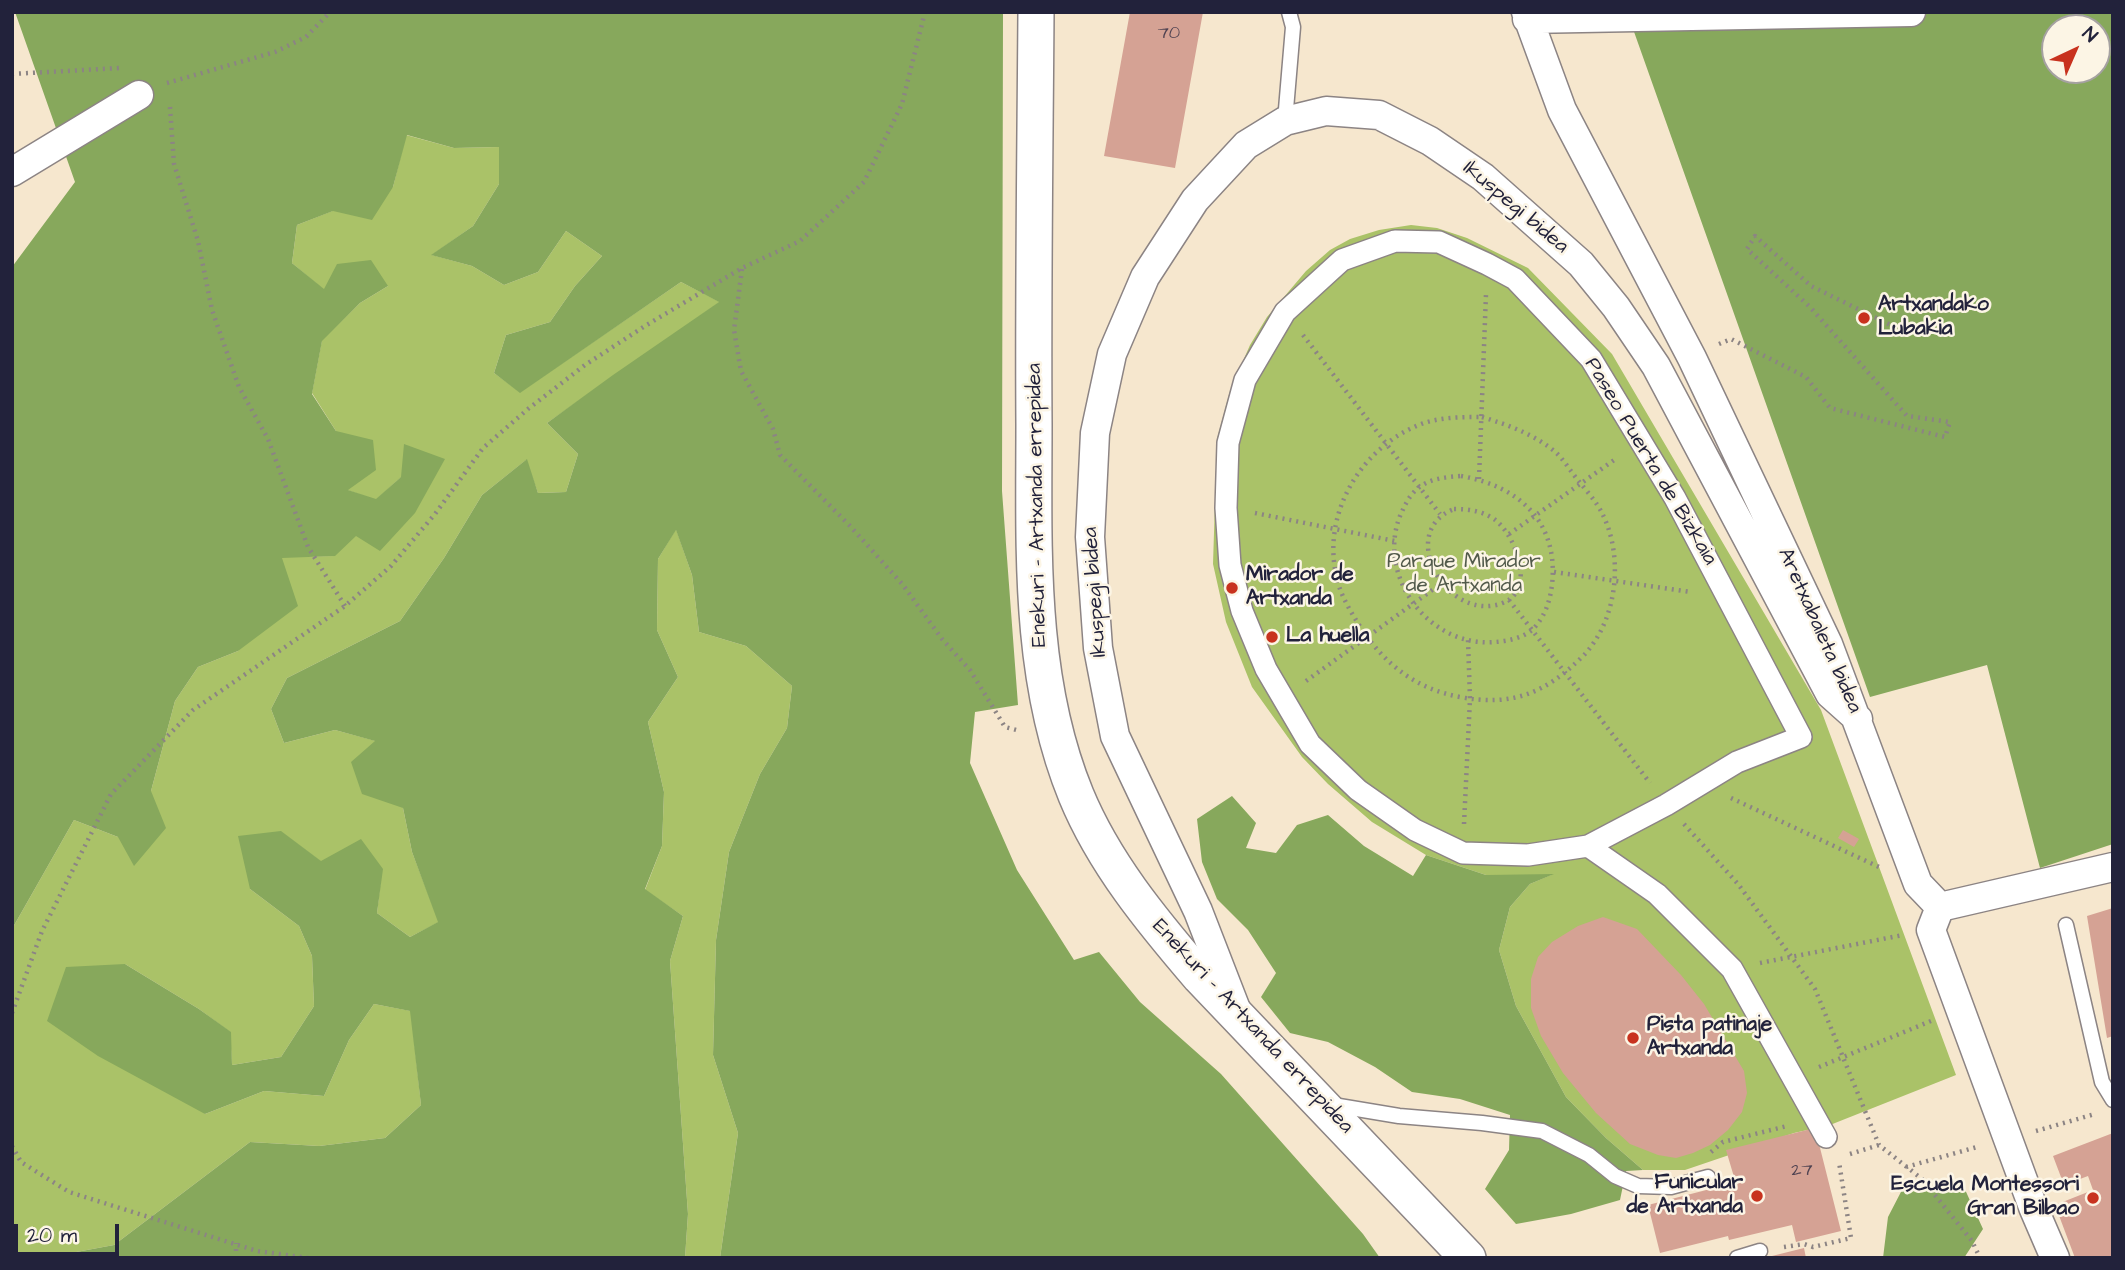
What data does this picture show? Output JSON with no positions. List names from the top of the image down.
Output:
{
  "streets": {
    "street": [
      "Ikuspegi bidea",
      "Paseo Puerta de Bizkaia",
      "Enekuri - Artxanda errepidea",
      "Aretxabaleta bidea"
    ]
  },
  "crossings": [
    ["Ikuspegi bidea", "Enekuri - Artxanda errepidea"],
    ["Ikuspegi bidea", "Aretxabaleta bidea"]
  ],
  "parks": ["Parque Mirador de Artxanda"],
  "places": [
    "Artxandako Lubakia",
    "Mirador de Artxanda",
    "La huella",
    "Pista patinaje Artxanda",
    "Funicular de Artxanda",
    "Escuela Montessori Gran Bilbao"
  ],
  "house_numbers": ["70", "27"],
  "scale_bar": "20 m",
  "north": "top right"
}
